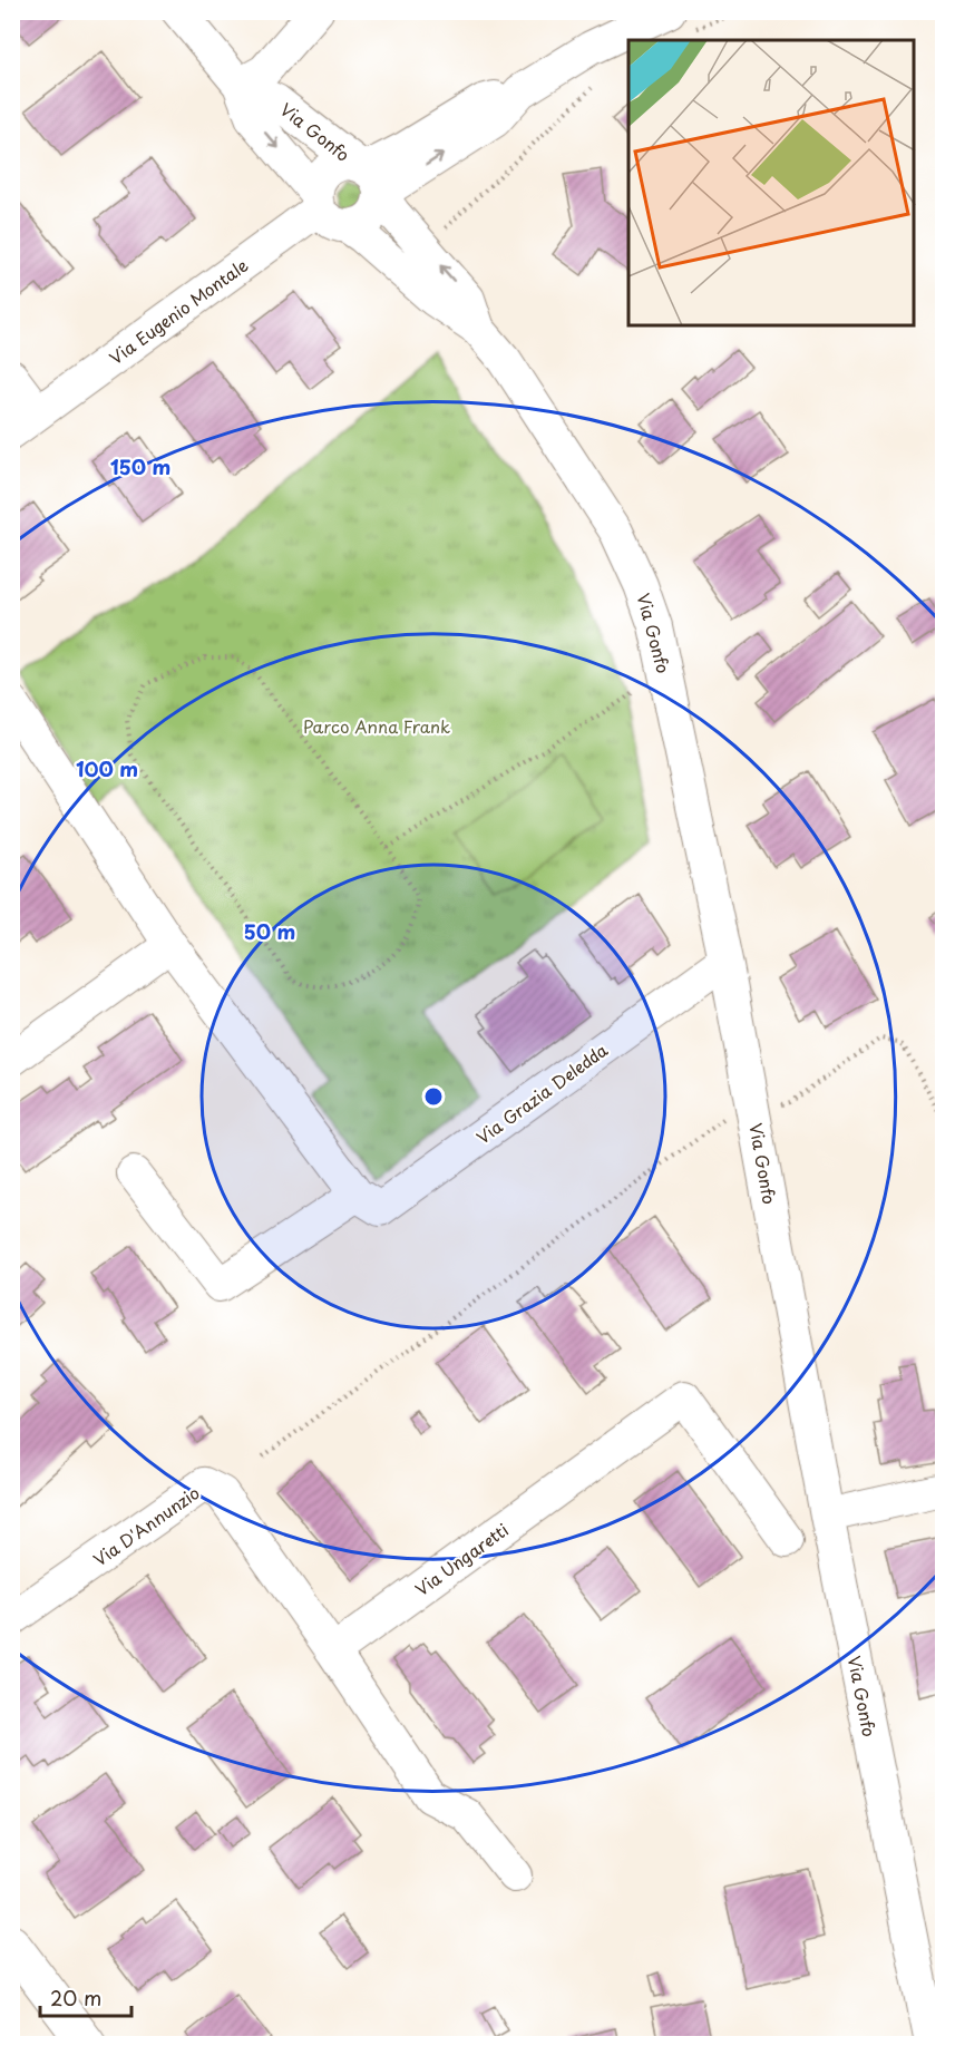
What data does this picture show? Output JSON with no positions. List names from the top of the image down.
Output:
{
  "streets": {
    "street": [
      "Via Gonfo",
      "Via Eugenio Montale",
      "Via Grazia Deledda",
      "Via D'Annunzio",
      "Via Ungaretti"
    ]
  },
  "crossings": [
    ["Via Gonfo", "Via Eugenio Montale"],
    ["Via Gonfo", "Via Grazia Deledda"],
    ["Via D'Annunzio", "Via Ungaretti"]
  ],
  "parks": ["Parco Anna Frank"],
  "scale_bar": "20 m",
  "rings": ["150 m", "100 m", "50 m"]
}
